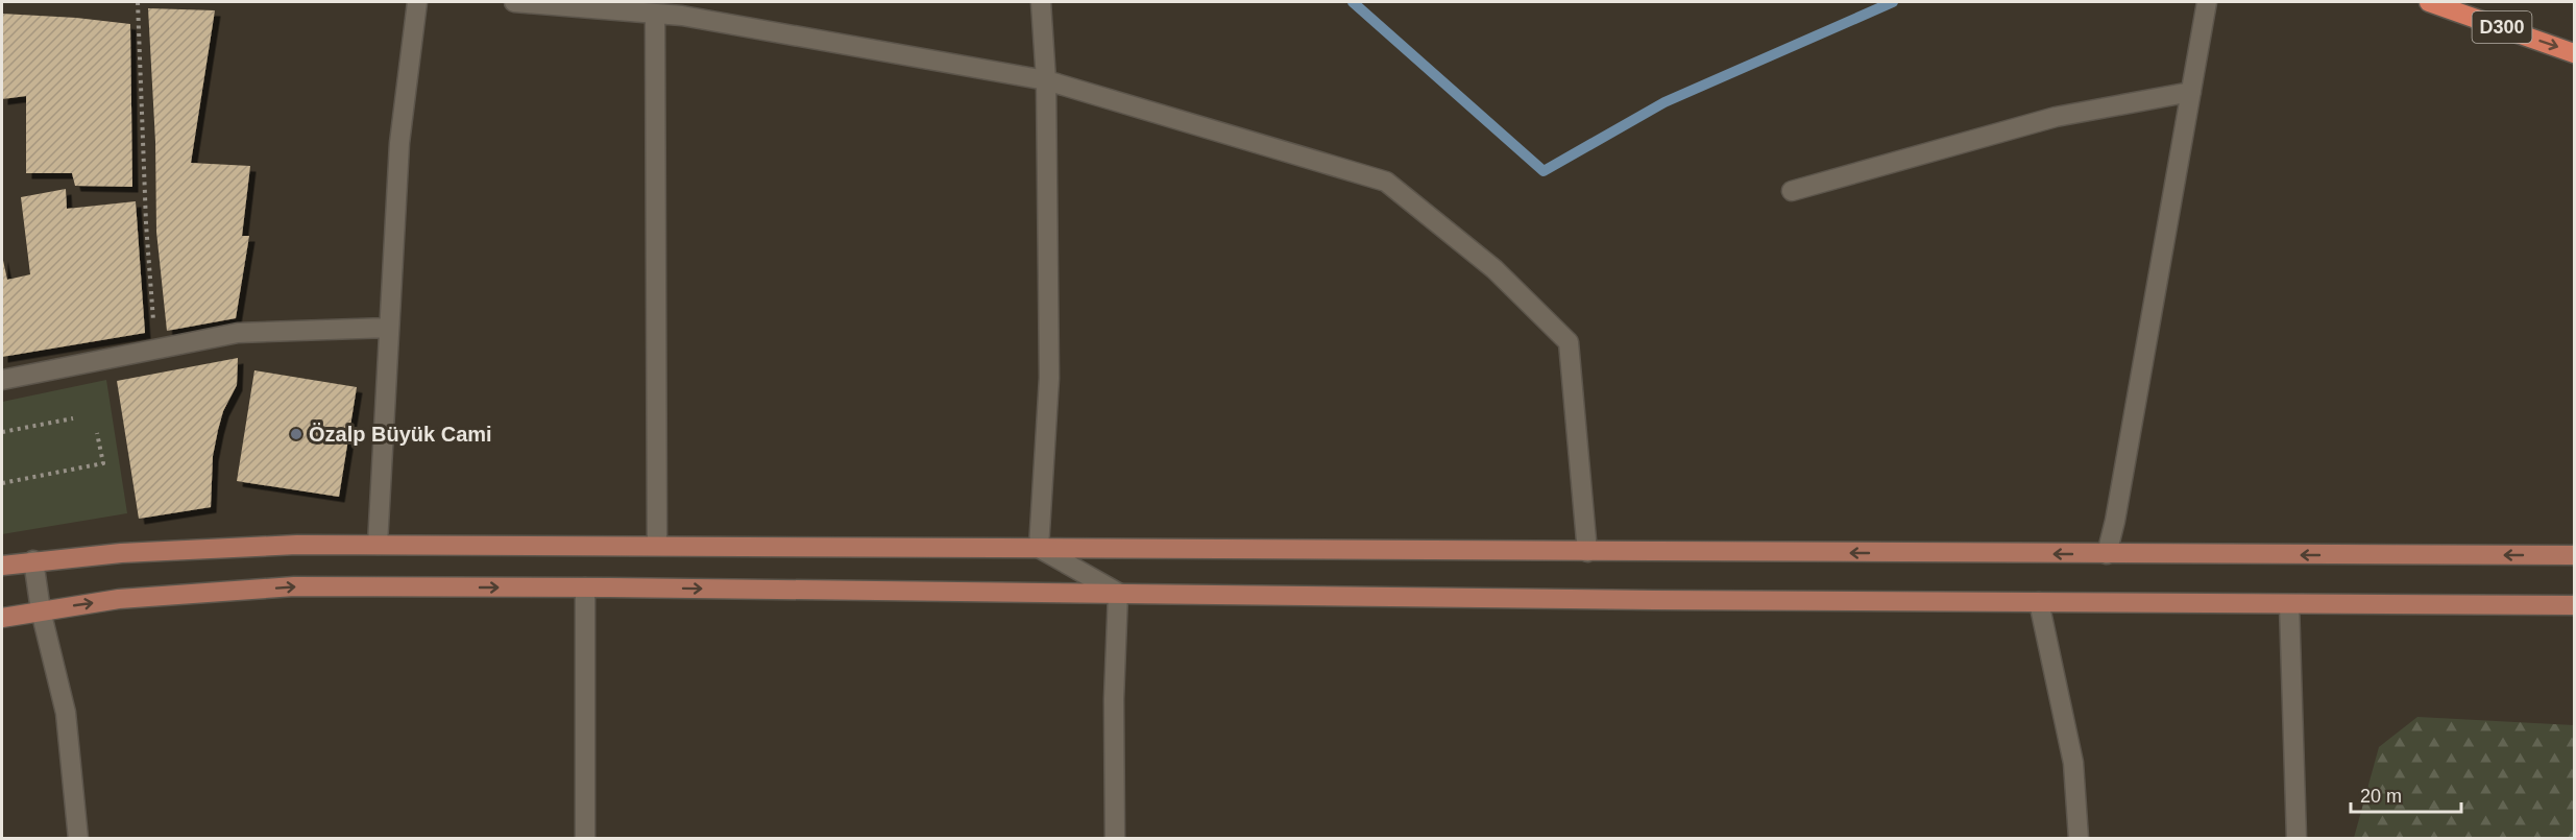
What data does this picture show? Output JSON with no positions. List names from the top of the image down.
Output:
{
  "streets": {
    "highway": ["D300"]
  },
  "places": ["Özalp Büyük Cami"],
  "scale_bar": "20 m"
}
